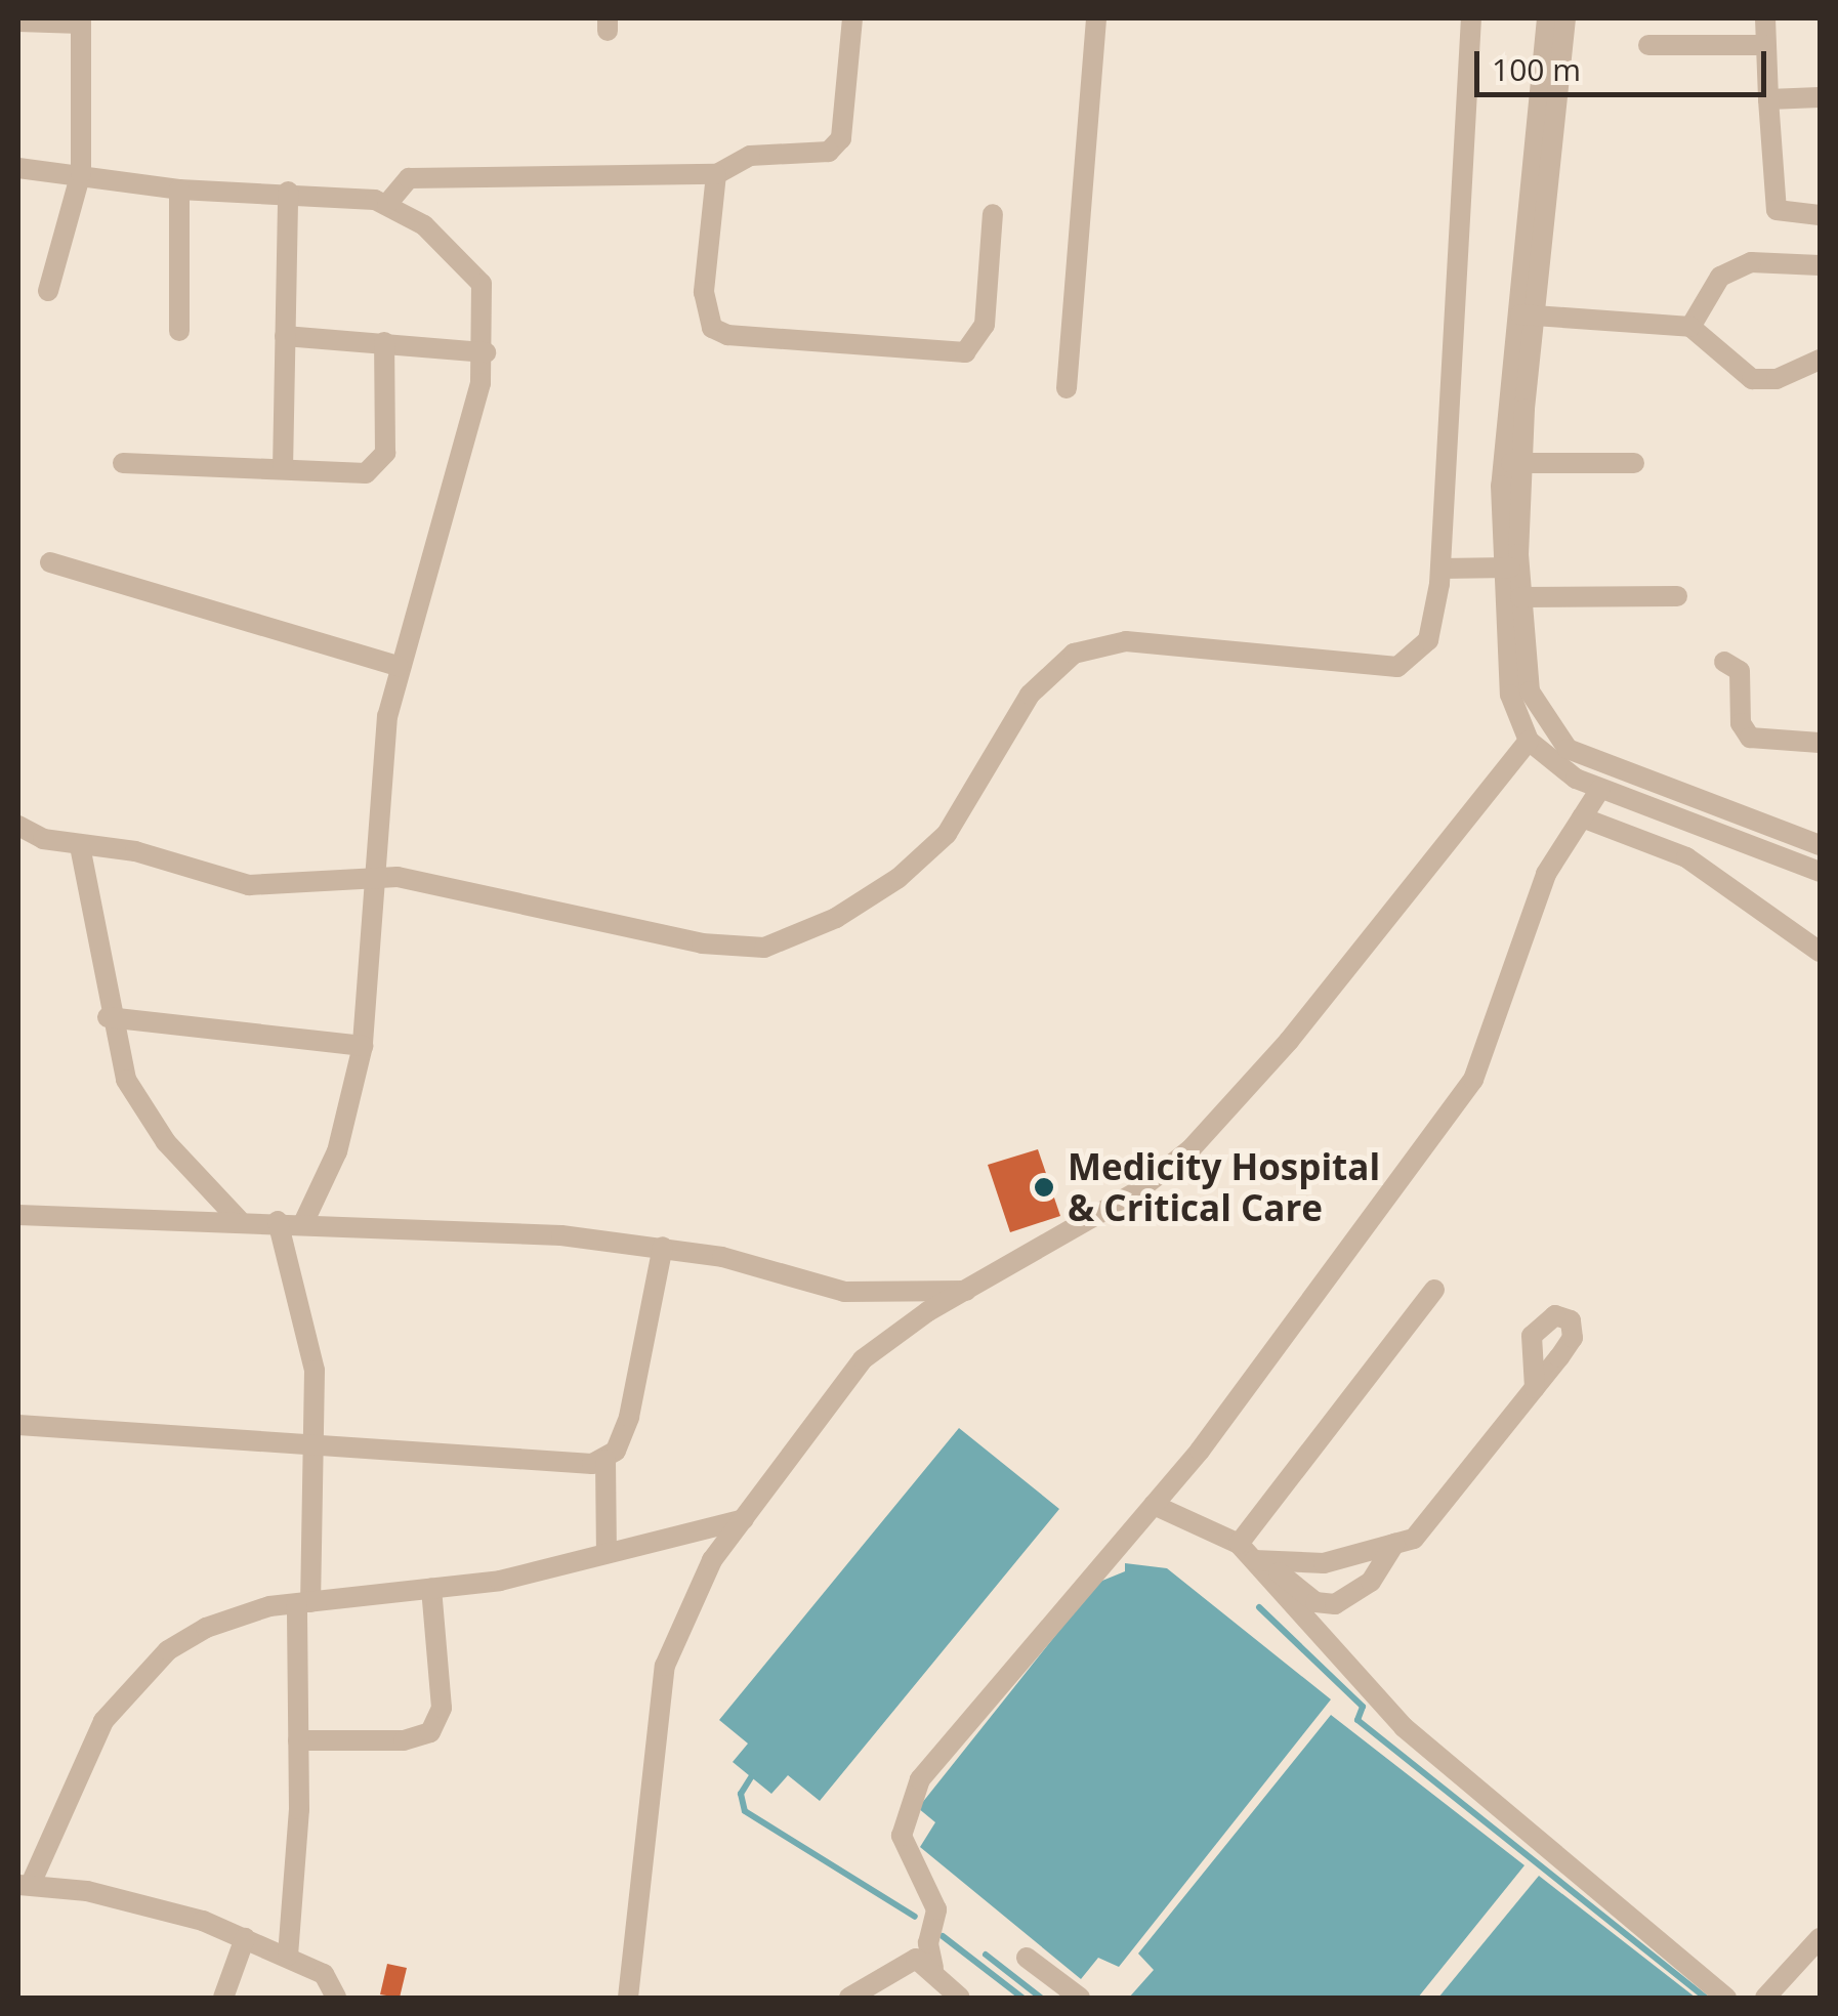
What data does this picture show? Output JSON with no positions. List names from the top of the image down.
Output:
{
  "places": ["Medicity Hospital & Critical Care"],
  "scale_bar": "100 m"
}
